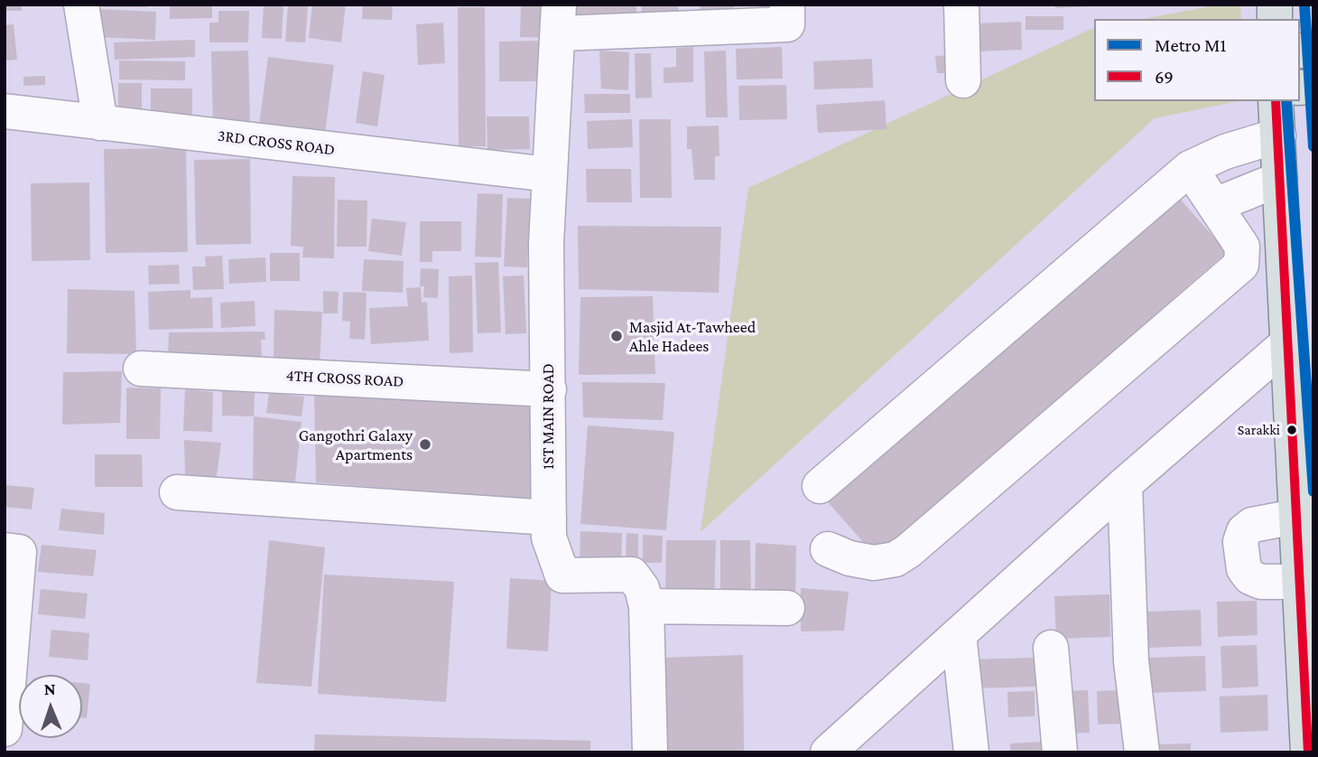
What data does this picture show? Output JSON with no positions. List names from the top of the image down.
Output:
{
  "streets": {
    "street": ["3RD CROSS ROAD", "4TH CROSS ROAD", "1ST MAIN ROAD"]
  },
  "crossings": [
    ["3RD CROSS ROAD", "1ST MAIN ROAD"],
    ["4TH CROSS ROAD", "1ST MAIN ROAD"]
  ],
  "places": ["Masjid At-Tawheed Ahle Hadees", "Sarakki", "Gangothri Galaxy Apartments"],
  "lines": ["metro line M1", "transit line 69"],
  "legend": ["Metro M1", "69"],
  "north": "top"
}
